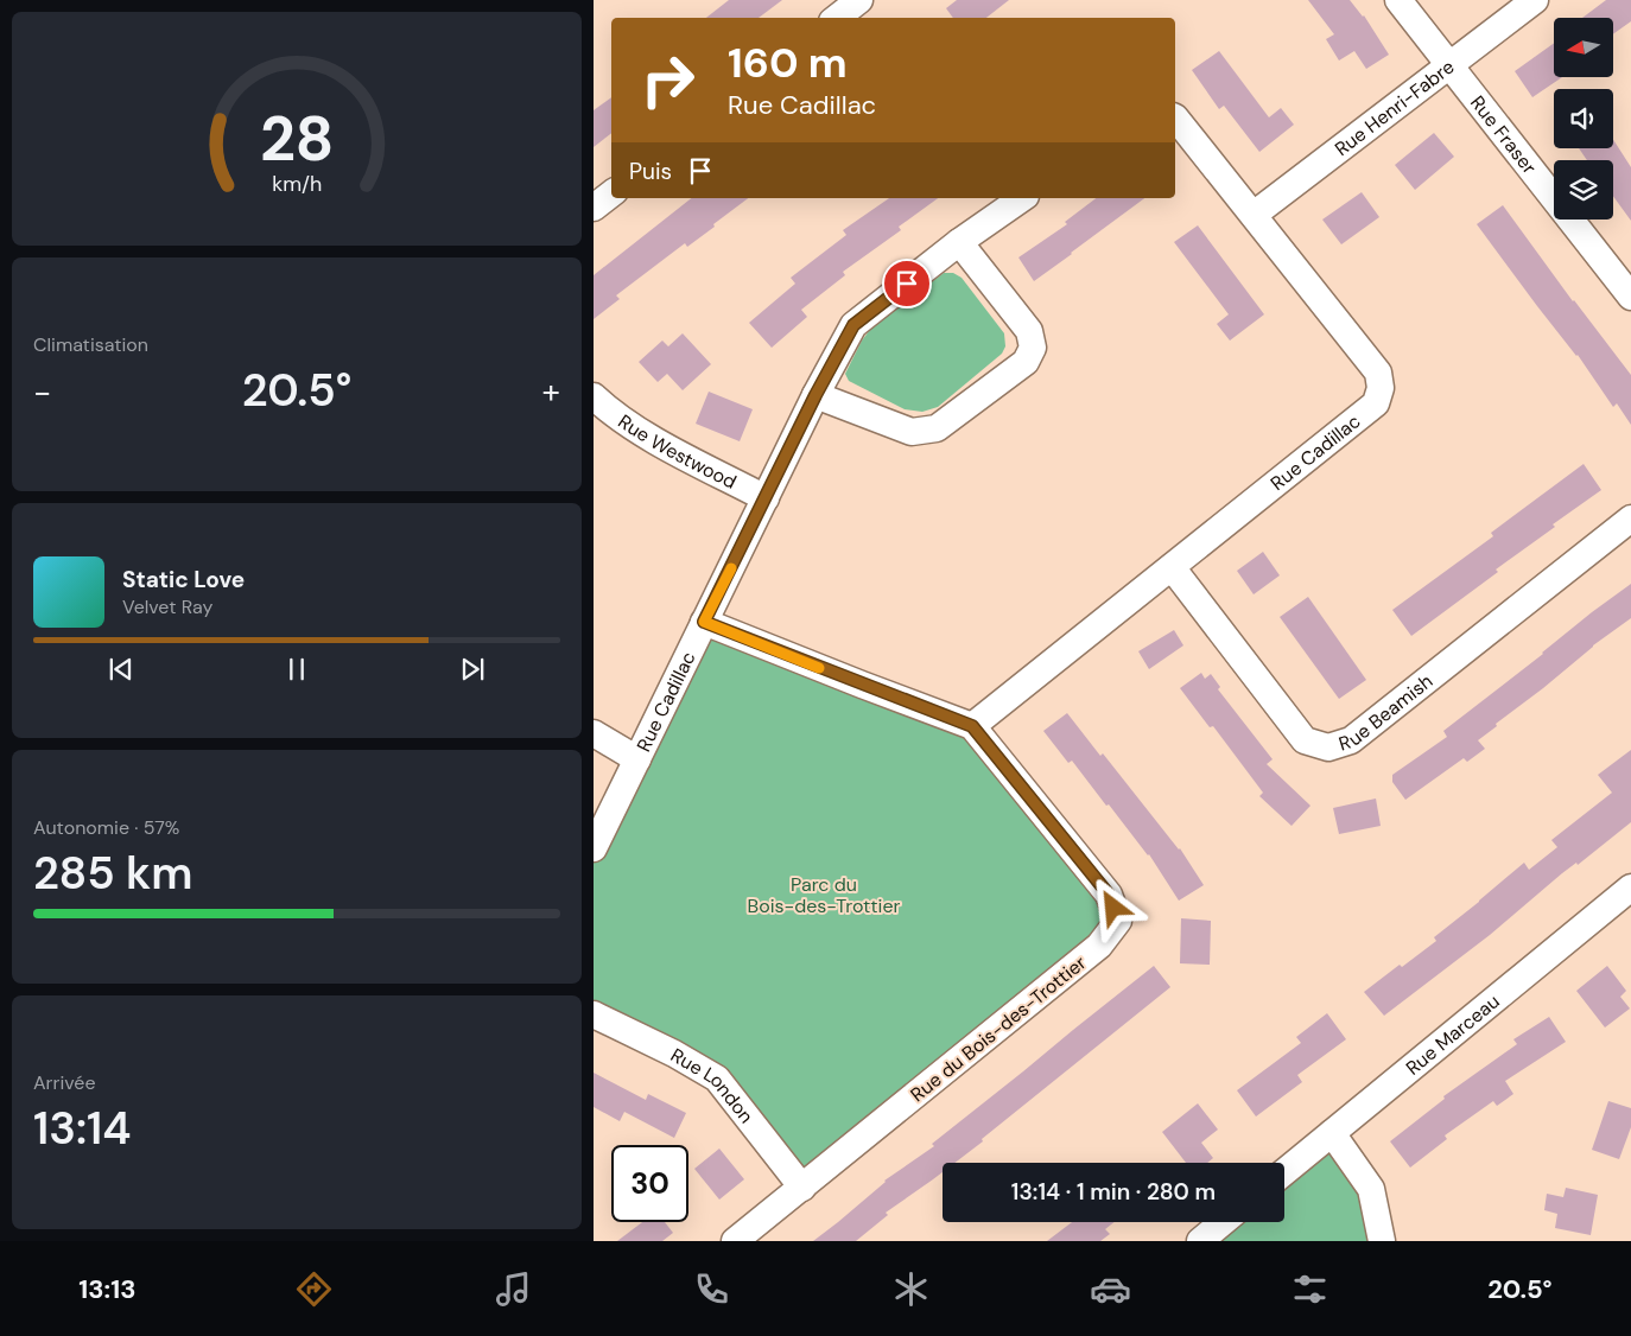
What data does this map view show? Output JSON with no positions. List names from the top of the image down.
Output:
{
  "streets": {
    "street": [
      "Rue Henri-Fabre",
      "Rue Fraser",
      "Rue Westwood",
      "Rue Cadillac",
      "Rue Beamish",
      "Rue du Bois-des-Trottier",
      "Rue Marceau",
      "Rue London"
    ]
  },
  "crossings": [
    ["Rue Henri-Fabre", "Rue Fraser"],
    ["Rue Henri-Fabre", "Rue Cadillac"],
    ["Rue Westwood", "Rue Cadillac"],
    ["Rue Cadillac", "Rue Beamish"],
    ["Rue Cadillac", "Rue du Bois-des-Trottier"],
    ["Rue du Bois-des-Trottier", "Rue London"]
  ],
  "parks": ["Parc du Bois-des-Trottier"],
  "north": "left",
  "page": {
    "turn": ["160 m", "Rue Cadillac"],
    "then": "Puis",
    "tile": [
      "Climatisation",
      ["Autonomie · 57%", "285 km"],
      ["Arrivée", "13:14"]
    ],
    "heat": ["−", "20.5°", "+"],
    "song": ["Static Love", "Velvet Ray"],
    "limit": "30",
    "trip": "13:14 · 1 min · 280 m",
    "tabs": ["13:13", "20.5°"],
    "gauge": ["28", "km/h"]
  }
}
